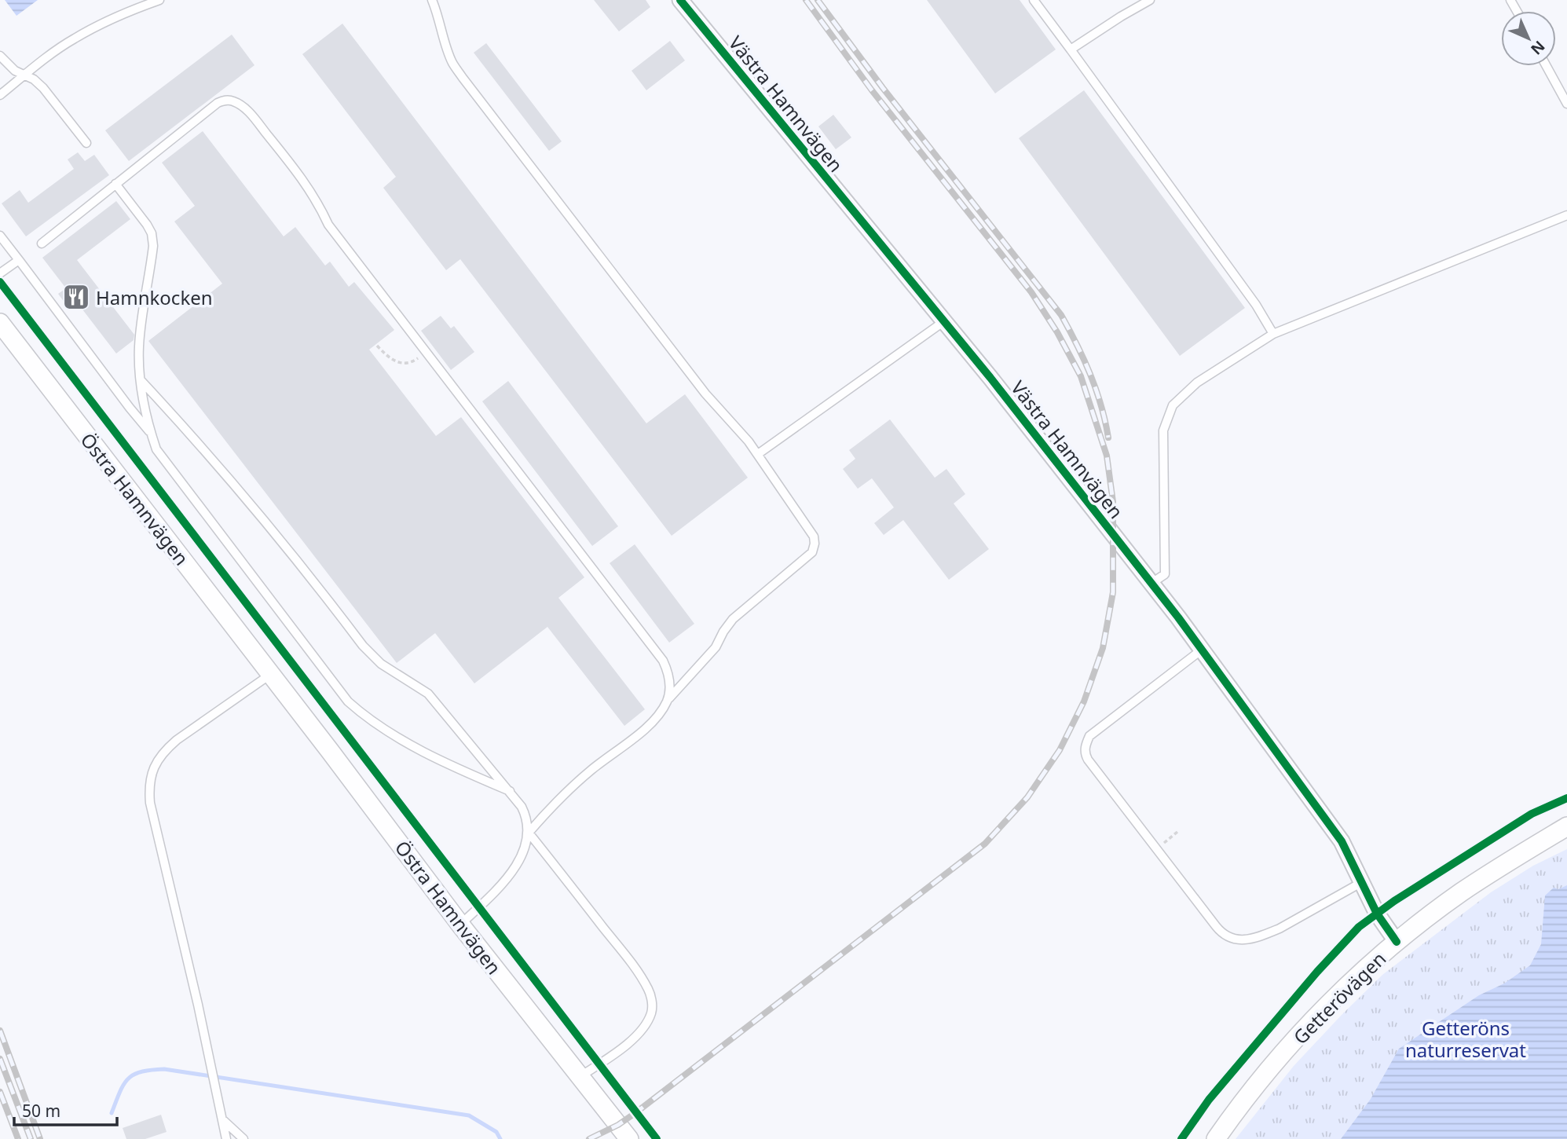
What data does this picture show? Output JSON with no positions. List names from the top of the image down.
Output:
{
  "streets": {
    "street": ["Västra Hamnvägen", "Östra Hamnvägen", "Getterövägen"]
  },
  "crossings": [
    ["Västra Hamnvägen", "Getterövägen"]
  ],
  "parks": ["Getteröns naturreservat"],
  "places": {
    "restaurant": ["Hamnkocken"]
  },
  "scale_bar": "50 m",
  "north": "bottom right"
}
